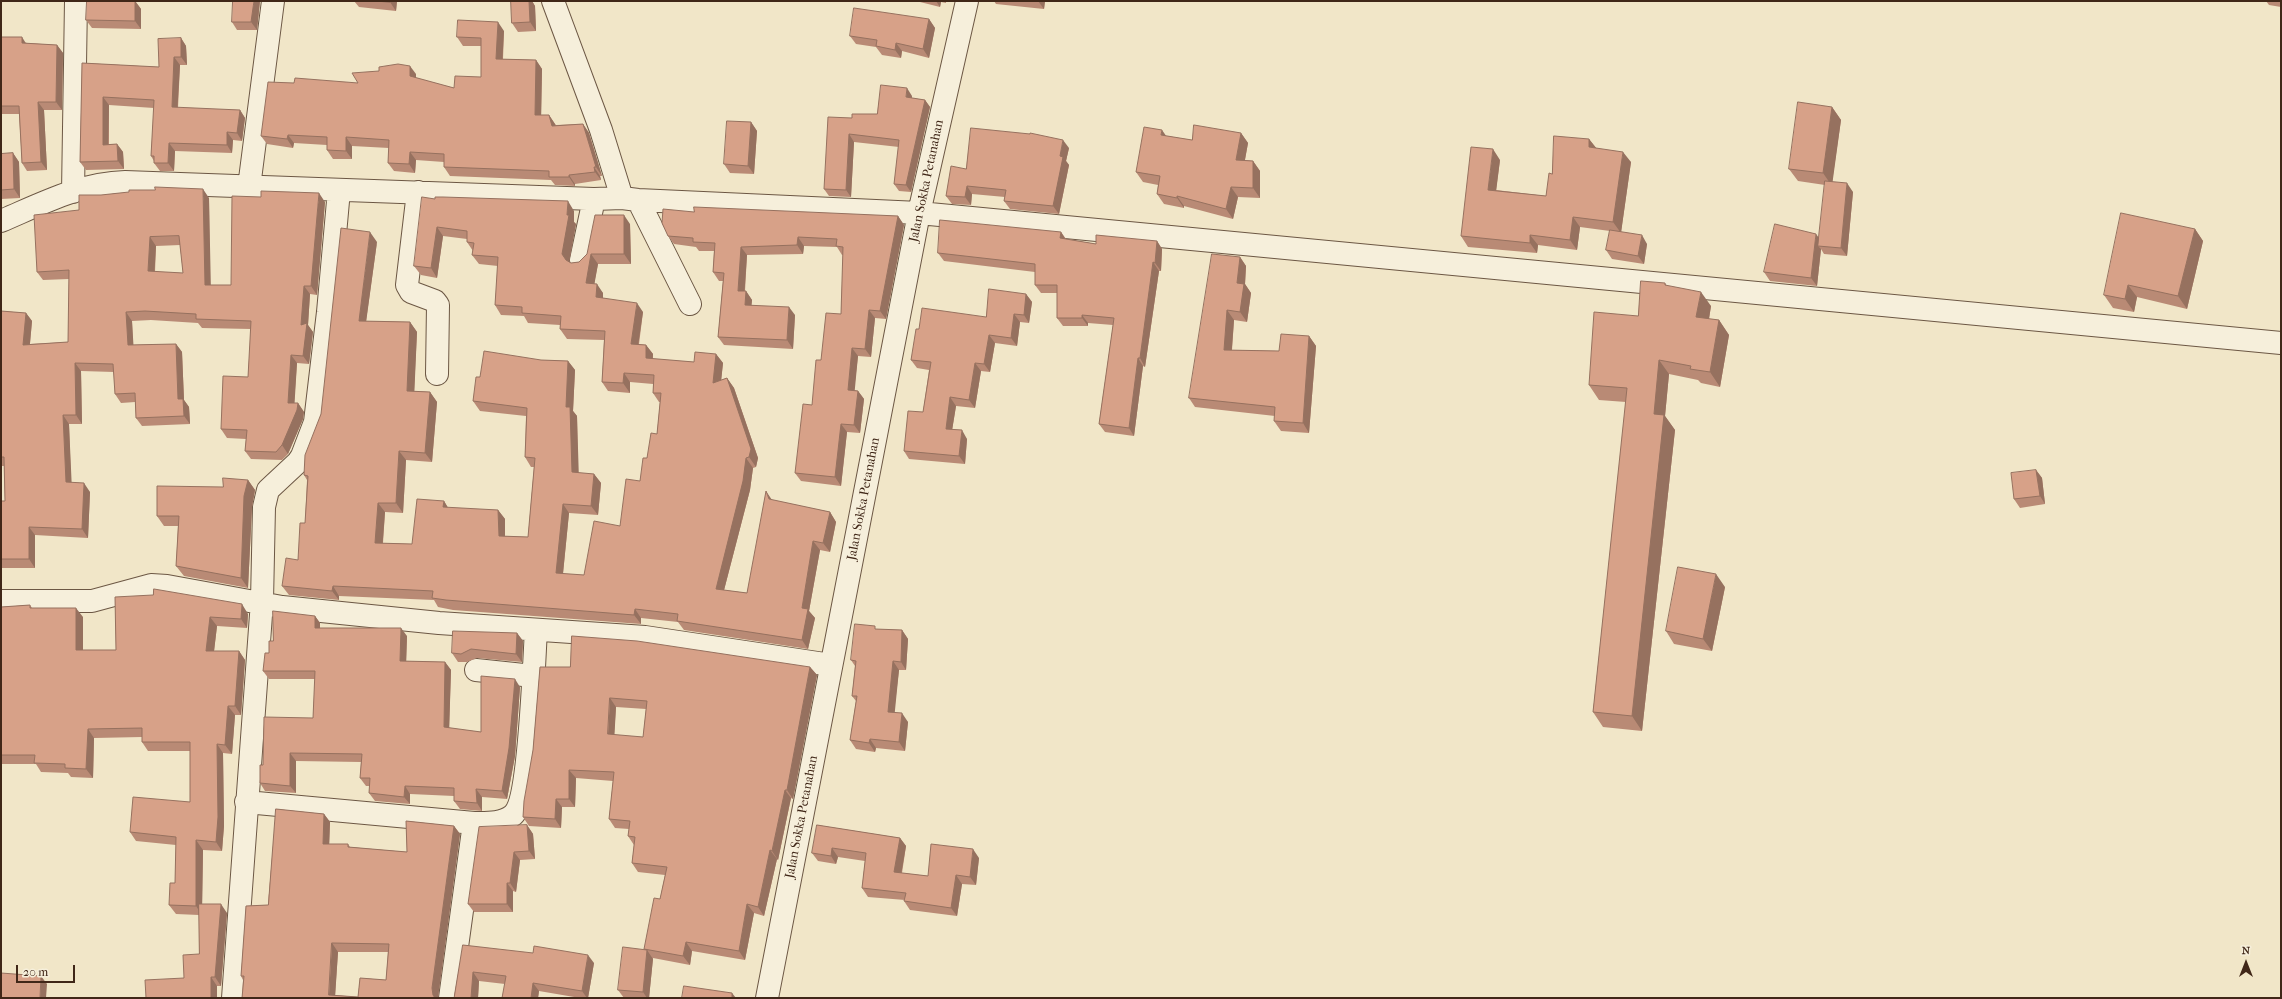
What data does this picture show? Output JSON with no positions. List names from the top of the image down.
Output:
{
  "streets": {
    "street": ["Jalan Sokka Petanahan"]
  },
  "scale_bar": "20 m",
  "north": "top"
}
